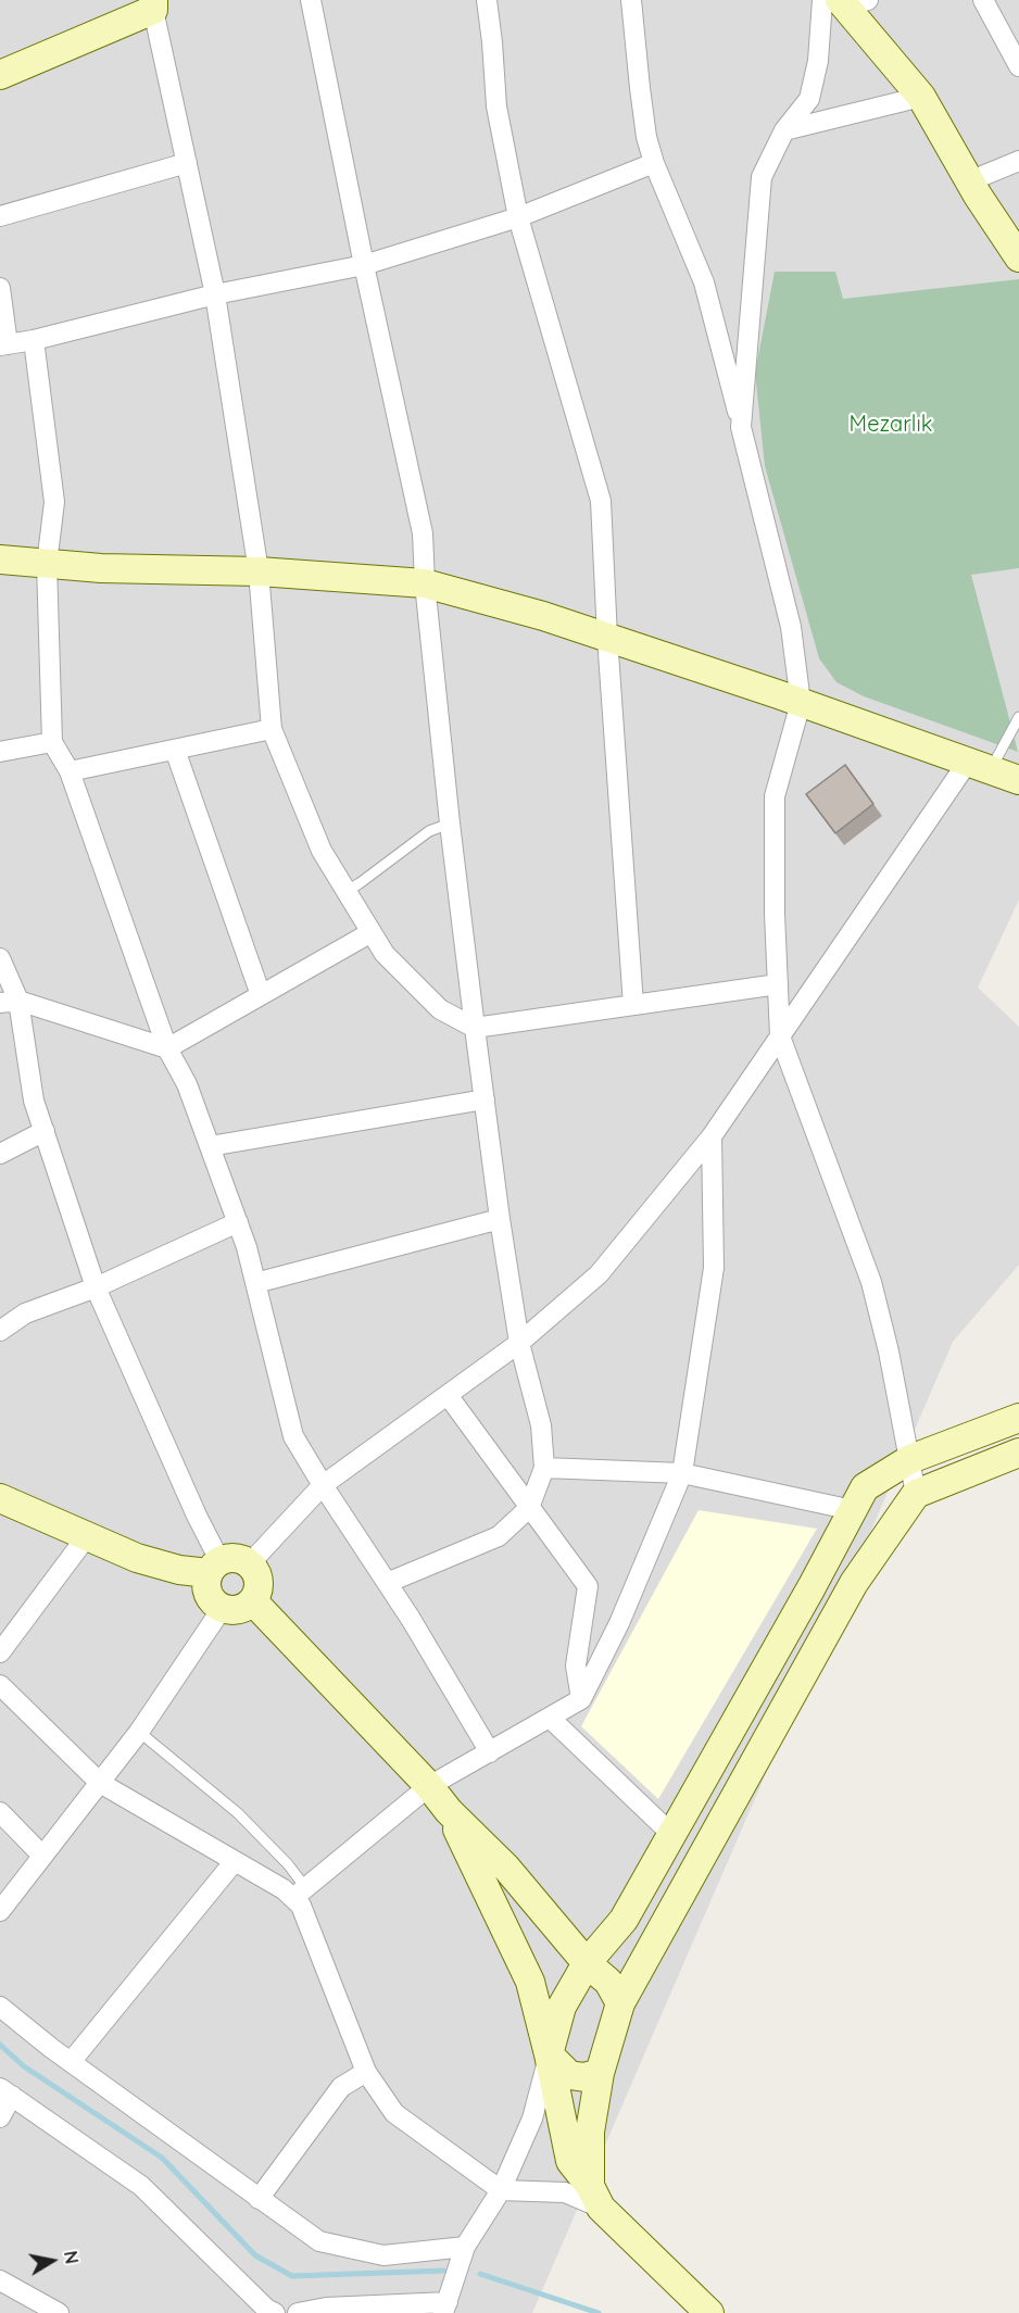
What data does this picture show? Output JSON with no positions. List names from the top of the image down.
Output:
{
  "parks": ["Mezarlık"],
  "north": "right"
}
